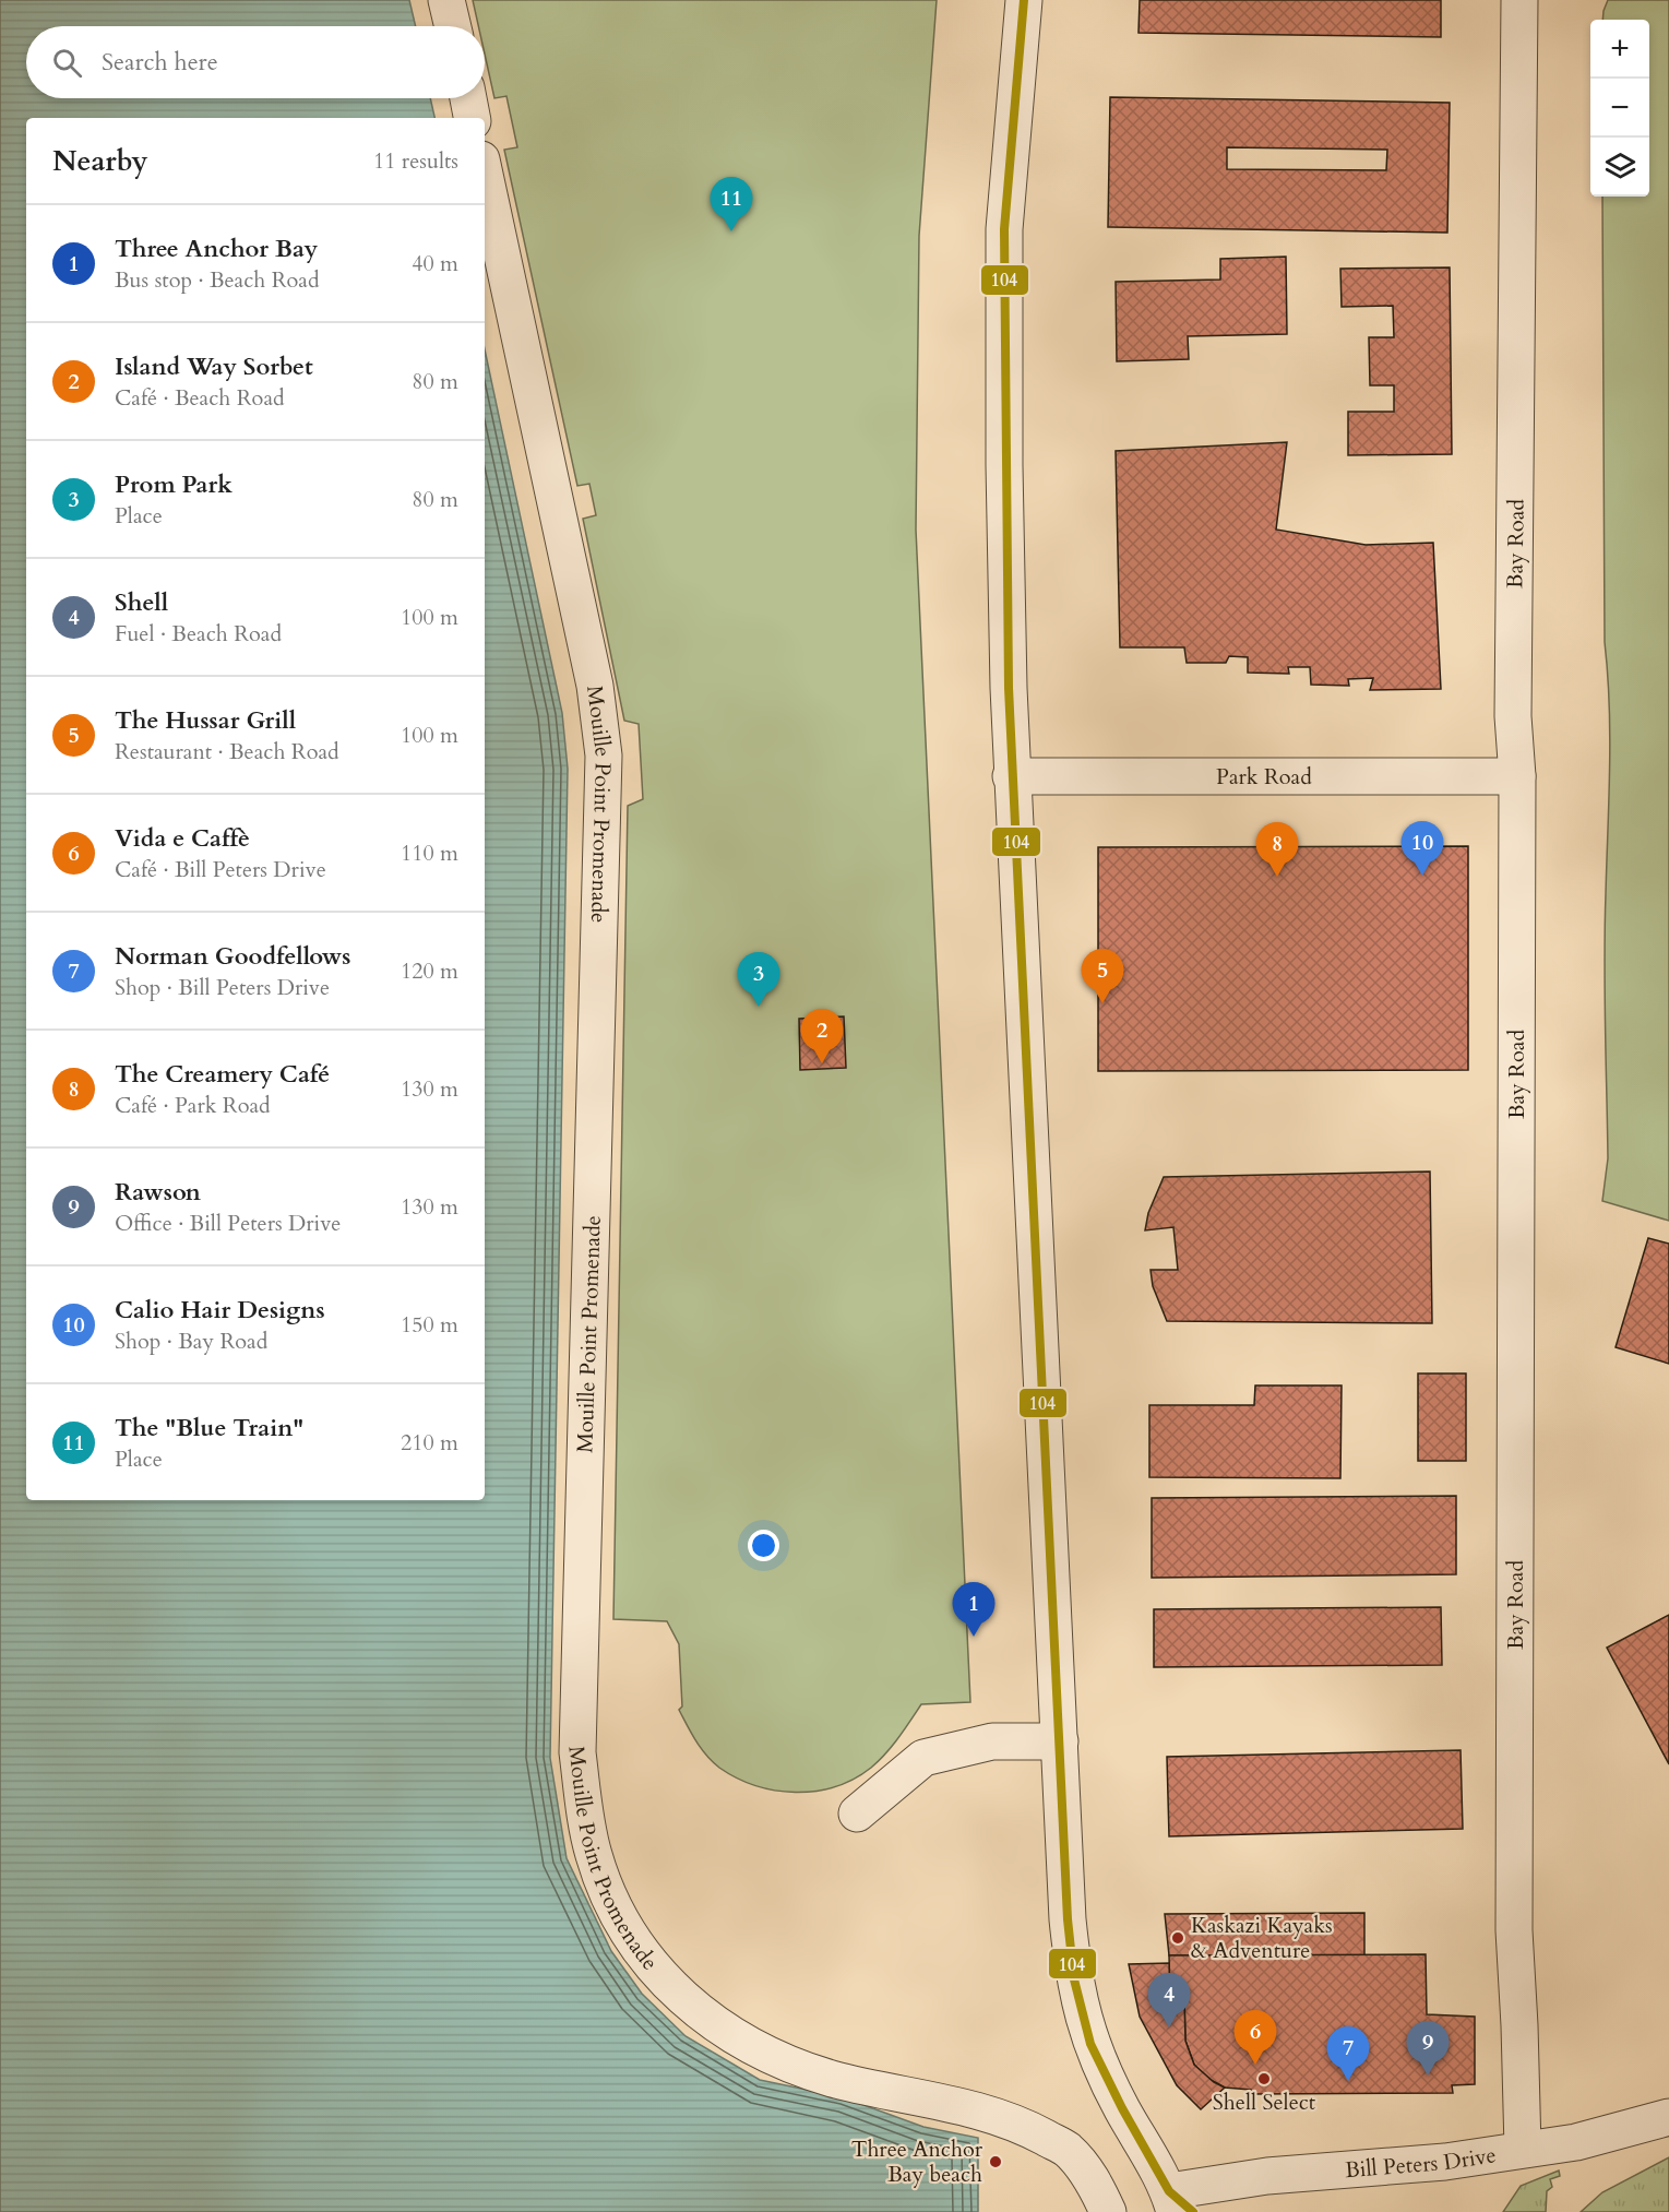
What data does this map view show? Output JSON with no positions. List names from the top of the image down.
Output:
{
  "streets": {
    "street": [
      "Bay Road",
      "Park Road",
      "Mouille Point Promenade",
      "Bill Peters Drive"
    ]
  },
  "crossings": [
    ["Bay Road", "Park Road"],
    ["Bay Road", "Bill Peters Drive"]
  ],
  "places": ["Kaskazi Kayaks & Adventure", "Shell Select", "Three Anchor Bay beach"],
  "lines": ["transit line 104"],
  "page": {
    "map_buttons": ["+", "−"],
    "search": "Search here",
    "heading": ["Nearby", "11 results"],
    "pins": [
      "11",
      "10",
      "8",
      "5",
      "3",
      "2",
      "1",
      "4",
      "6",
      "9",
      "7"
    ],
    "list": [
      {
        "mark": "1",
        "name": "Three Anchor Bay",
        "note": "Bus stop · Beach Road",
        "value": "40 m"
      },
      {
        "mark": "2",
        "name": "Island Way Sorbet",
        "note": "Café · Beach Road",
        "value": "80 m"
      },
      {
        "mark": "3",
        "name": "Prom Park",
        "note": "Place",
        "value": "80 m"
      },
      {
        "mark": "4",
        "name": "Shell",
        "note": "Fuel · Beach Road",
        "value": "100 m"
      },
      {
        "mark": "5",
        "name": "The Hussar Grill",
        "note": "Restaurant · Beach Road",
        "value": "100 m"
      },
      {
        "mark": "6",
        "name": "Vida e Caffè",
        "note": "Café · Bill Peters Drive",
        "value": "110 m"
      },
      {
        "mark": "7",
        "name": "Norman Goodfellows",
        "note": "Shop · Bill Peters Drive",
        "value": "120 m"
      },
      {
        "mark": "8",
        "name": "The Creamery Café",
        "note": "Café · Park Road",
        "value": "130 m"
      },
      {
        "mark": "9",
        "name": "Rawson",
        "note": "Office · Bill Peters Drive",
        "value": "130 m"
      },
      {
        "mark": "10",
        "name": "Calio Hair Designs",
        "note": "Shop · Bay Road",
        "value": "150 m"
      },
      {
        "mark": "11",
        "name": "The \"Blue Train\"",
        "note": "Place",
        "value": "210 m"
      }
    ]
  }
}
